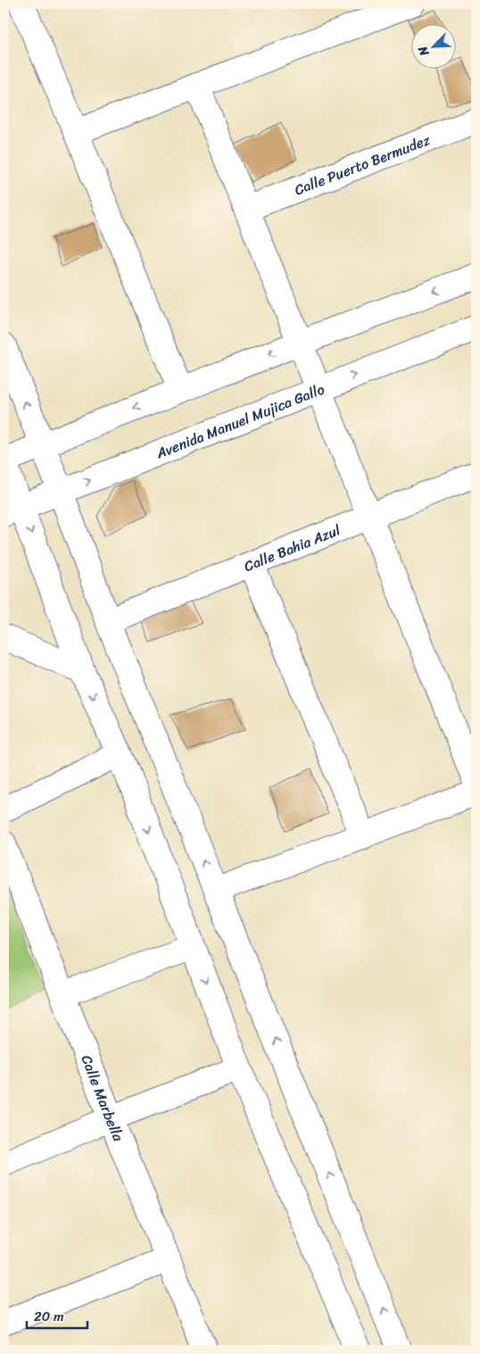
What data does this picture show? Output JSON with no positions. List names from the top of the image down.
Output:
{
  "streets": {
    "street": [
      "Calle Puerto Bermudez",
      "Avenida Manuel Mujica Gallo",
      "Calle Bahia Azul",
      "Calle Marbella"
    ]
  },
  "scale_bar": "20 m",
  "north": "bottom left"
}
